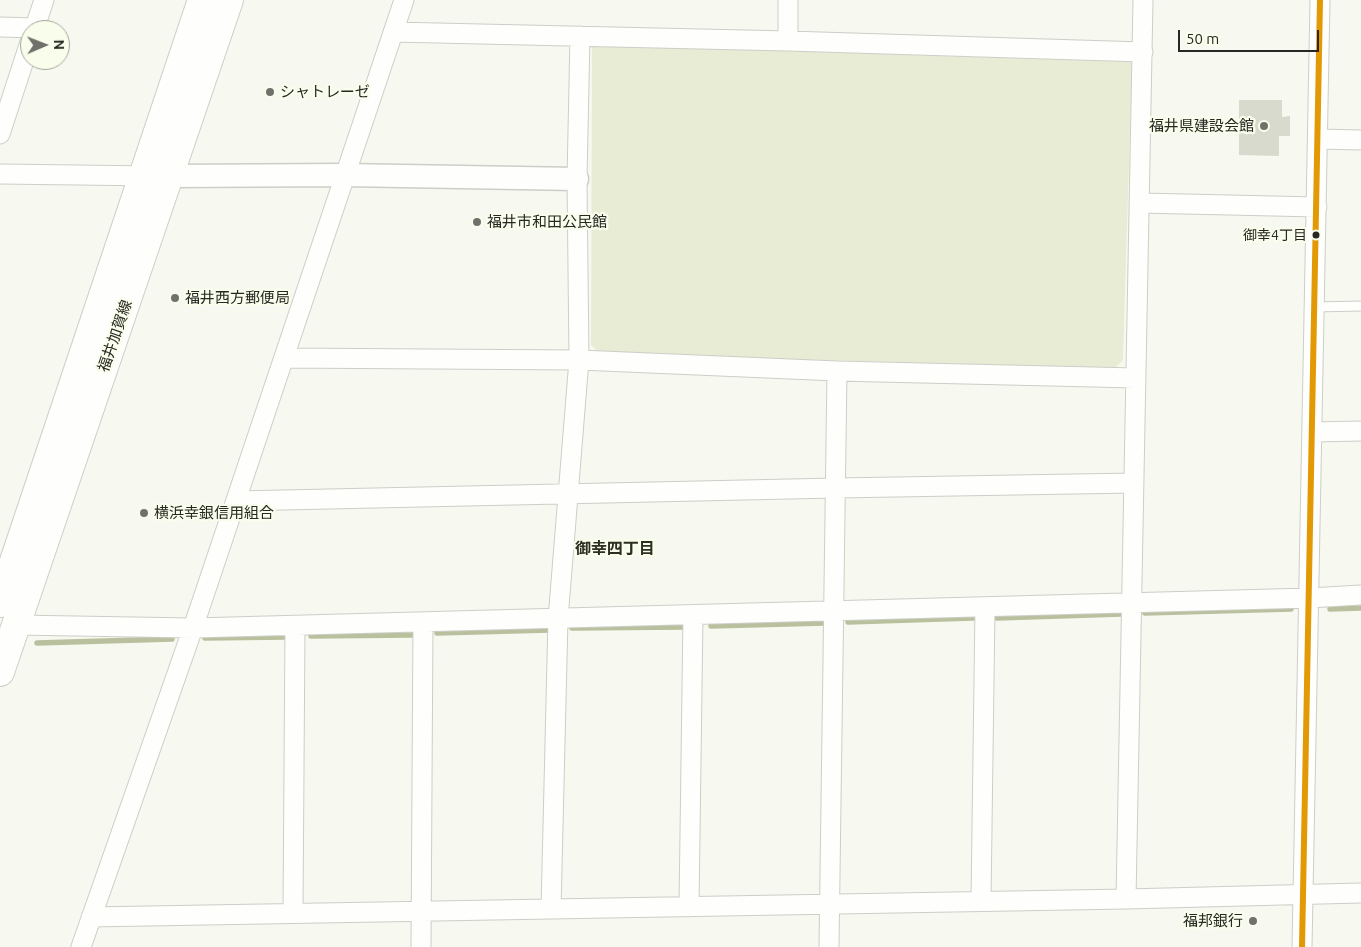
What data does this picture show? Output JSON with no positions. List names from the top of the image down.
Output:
{
  "streets": {
    "main road": ["福井加賀線"]
  },
  "districts": ["御幸四丁目"],
  "places": [
    "シャトレーゼ",
    "福井県建設会館",
    "福井市和田公民館",
    "御幸4丁目",
    "福井西方郵便局",
    "横浜幸銀信用組合",
    "福邦銀行"
  ],
  "scale_bar": "50 m",
  "north": "right"
}
